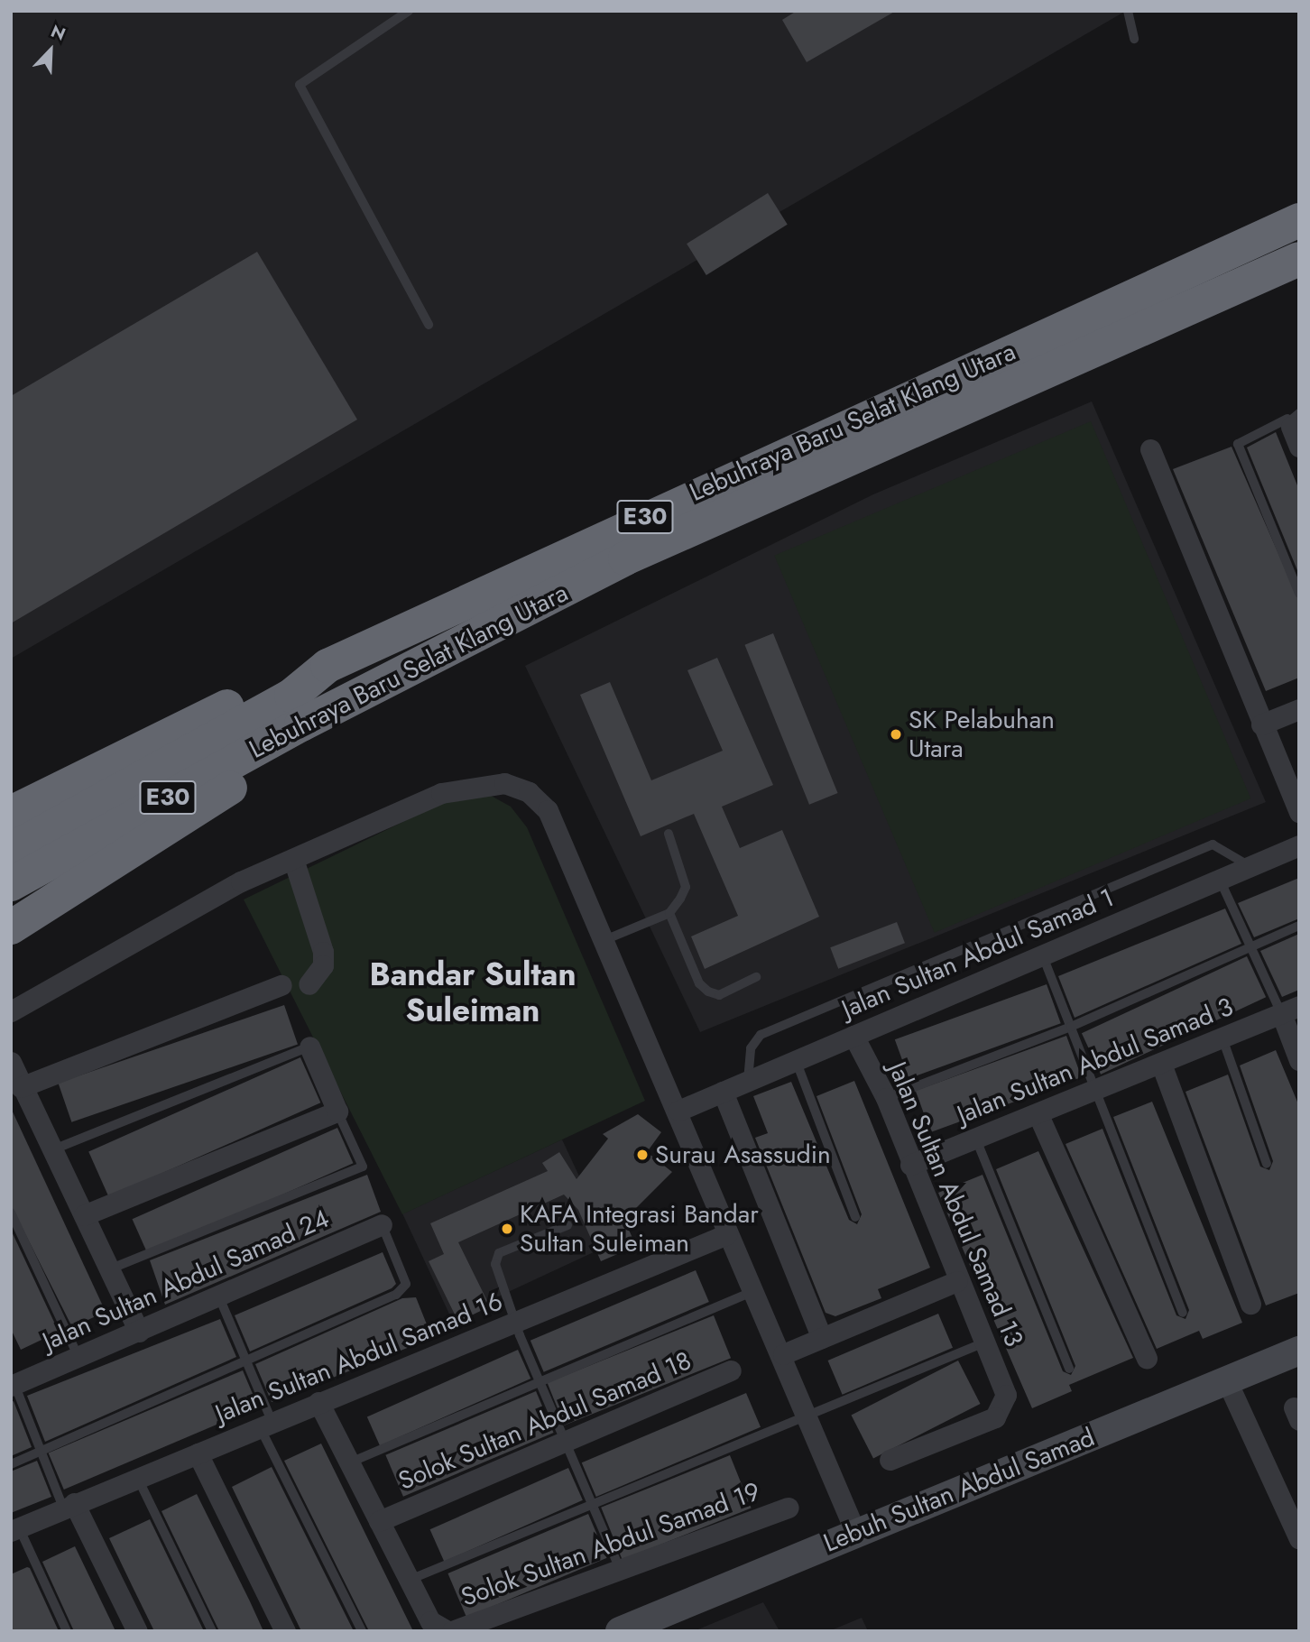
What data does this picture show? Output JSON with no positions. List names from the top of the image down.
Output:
{
  "streets": {
    "highway": ["Lebuhraya Baru Selat Klang Utara", "E30"],
    "street": [
      "Jalan Sultan Abdul Samad 1",
      "Jalan Sultan Abdul Samad 3",
      "Jalan Sultan Abdul Samad 13",
      "Jalan Sultan Abdul Samad 24",
      "Jalan Sultan Abdul Samad 16",
      "Solok Sultan Abdul Samad 18",
      "Lebuh Sultan Abdul Samad",
      "Solok Sultan Abdul Samad 19"
    ]
  },
  "crossings": [
    ["Jalan Sultan Abdul Samad 1", "Jalan Sultan Abdul Samad 13"],
    ["Jalan Sultan Abdul Samad 3", "Jalan Sultan Abdul Samad 13"]
  ],
  "districts": ["Bandar Sultan Suleiman"],
  "places": ["SK Pelabuhan Utara", "Surau Asassudin", "KAFA Integrasi Bandar Sultan Suleiman"],
  "north": "top right"
}
